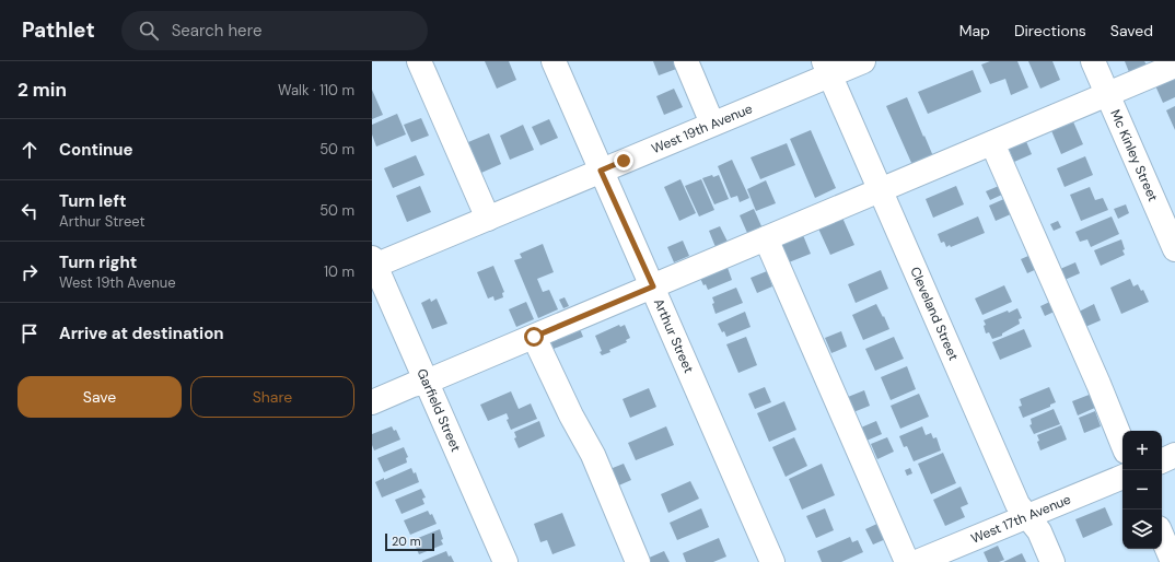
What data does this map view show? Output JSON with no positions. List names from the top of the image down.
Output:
{
  "streets": {
    "street": [
      "West 19th Avenue",
      "Mc Kinley Street",
      "Cleveland Street",
      "Arthur Street",
      "Garfield Street",
      "West 17th Avenue"
    ]
  },
  "crossings": [
    ["West 19th Avenue", "Cleveland Street"],
    ["West 19th Avenue", "Arthur Street"],
    ["West 19th Avenue", "Garfield Street"],
    ["Cleveland Street", "West 17th Avenue"]
  ],
  "scale_bar": "20 m",
  "page": {
    "header": "Pathlet",
    "search": "Search here",
    "nav": ["Map", "Directions", "Saved"],
    "heading": ["2 min", "Walk · 110 m"],
    "list": [
      ["Continue", "50 m"],
      ["Turn left", "Arthur Street", "50 m"],
      ["Turn right", "West 19th Avenue", "10 m"],
      "Arrive at destination"
    ],
    "buttons": ["Save", "Share"],
    "map_buttons": ["+", "−"],
    "scale": "20 m"
  }
}
